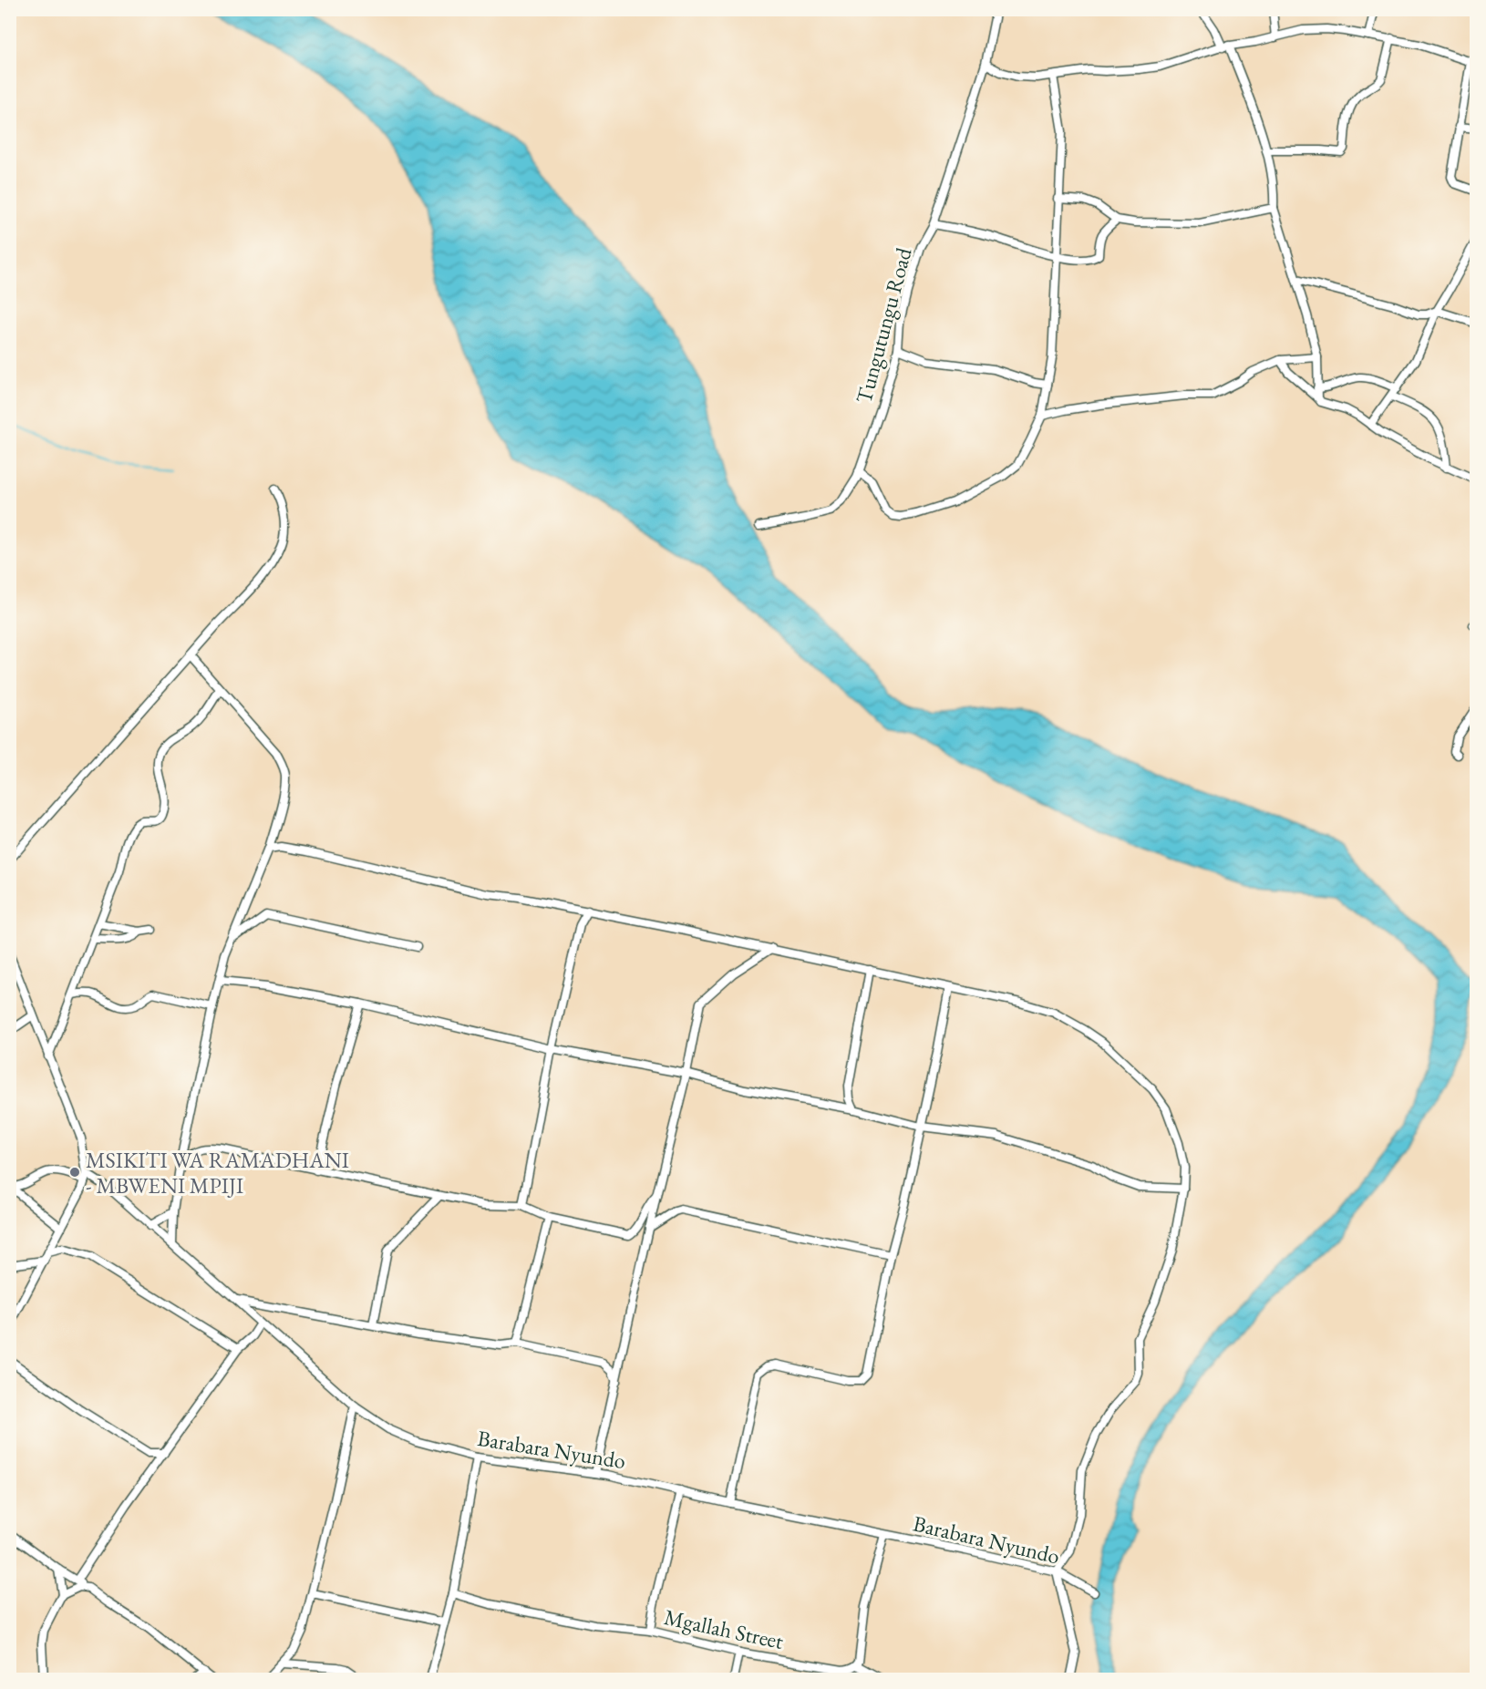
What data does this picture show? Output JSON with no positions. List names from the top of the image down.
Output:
{
  "streets": {
    "street": ["Tungutungu Road", "Barabara Nyundo", "Mgallah Street"]
  },
  "places": ["MSIKITI WA RAMADHANI - MBWENI MPIJI"]
}
